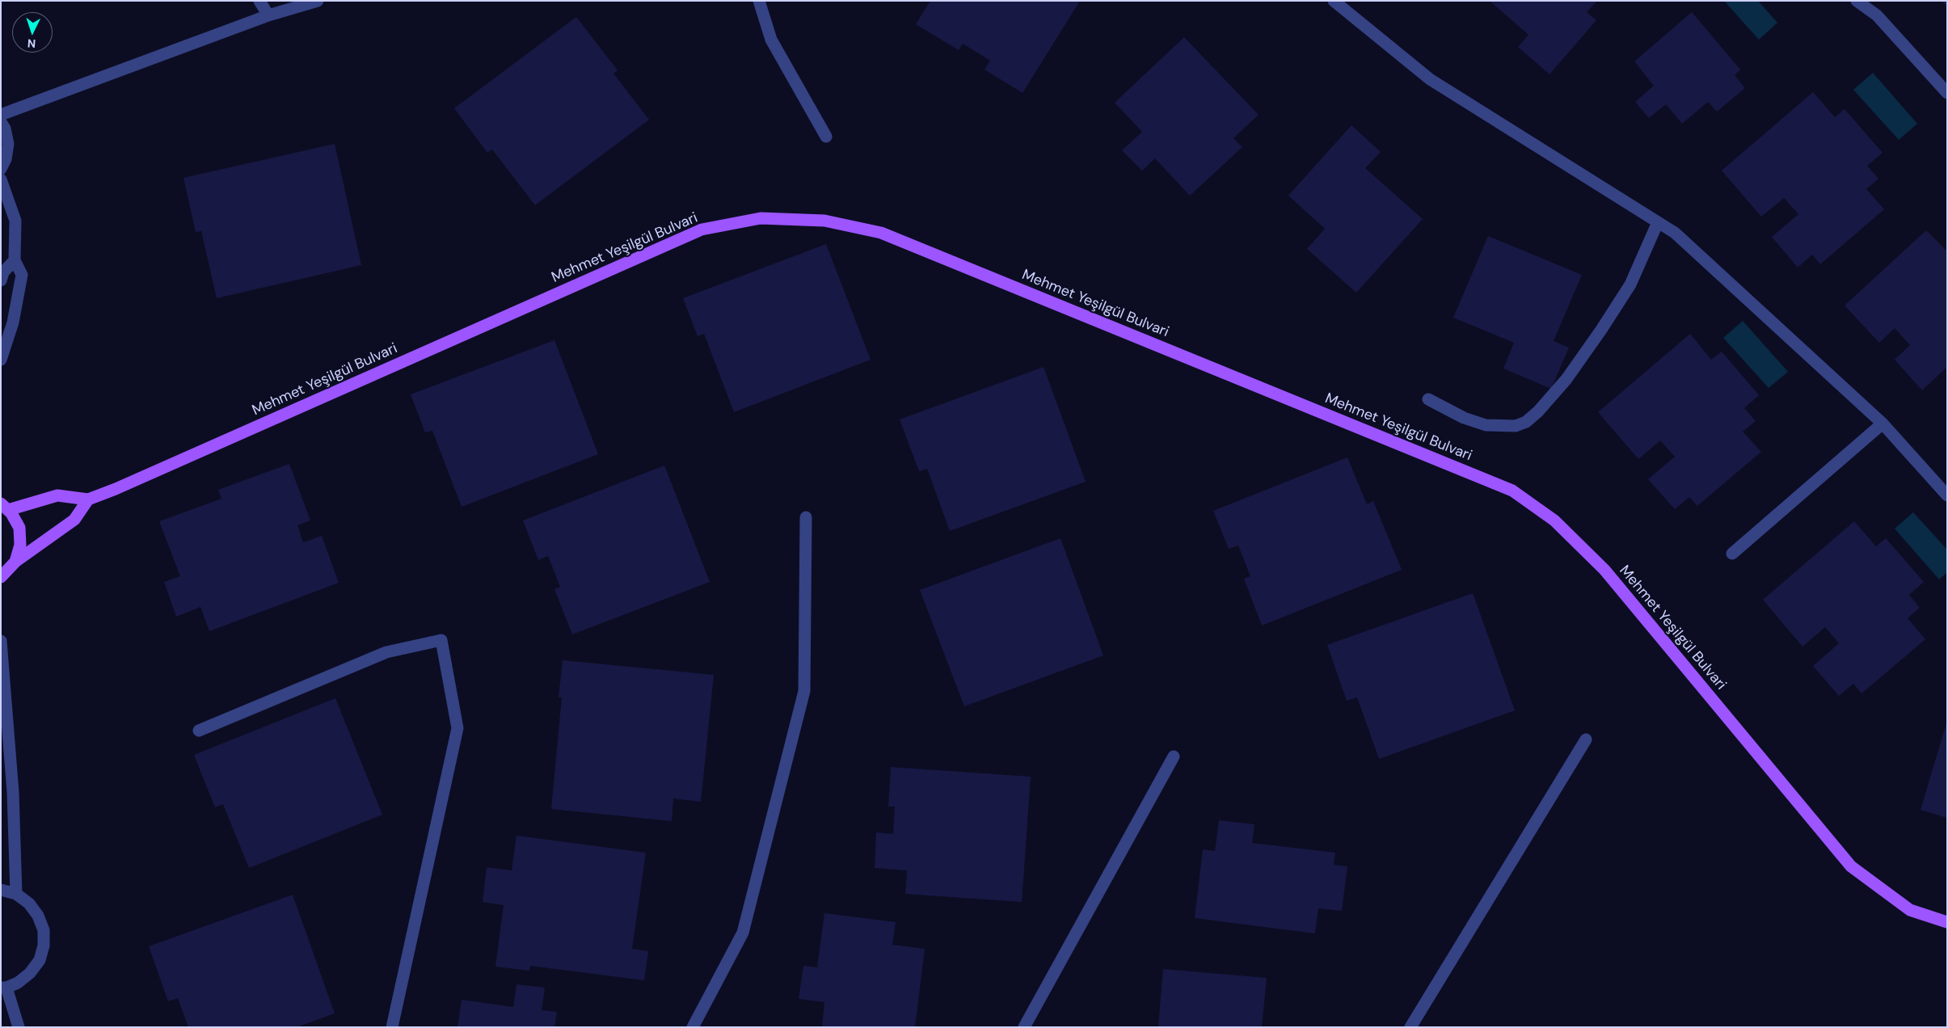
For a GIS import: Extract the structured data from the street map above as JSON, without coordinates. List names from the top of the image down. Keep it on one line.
{"streets":{"main road":["Mehmet Yeşilgül Bulvari"]},"north":"bottom"}
